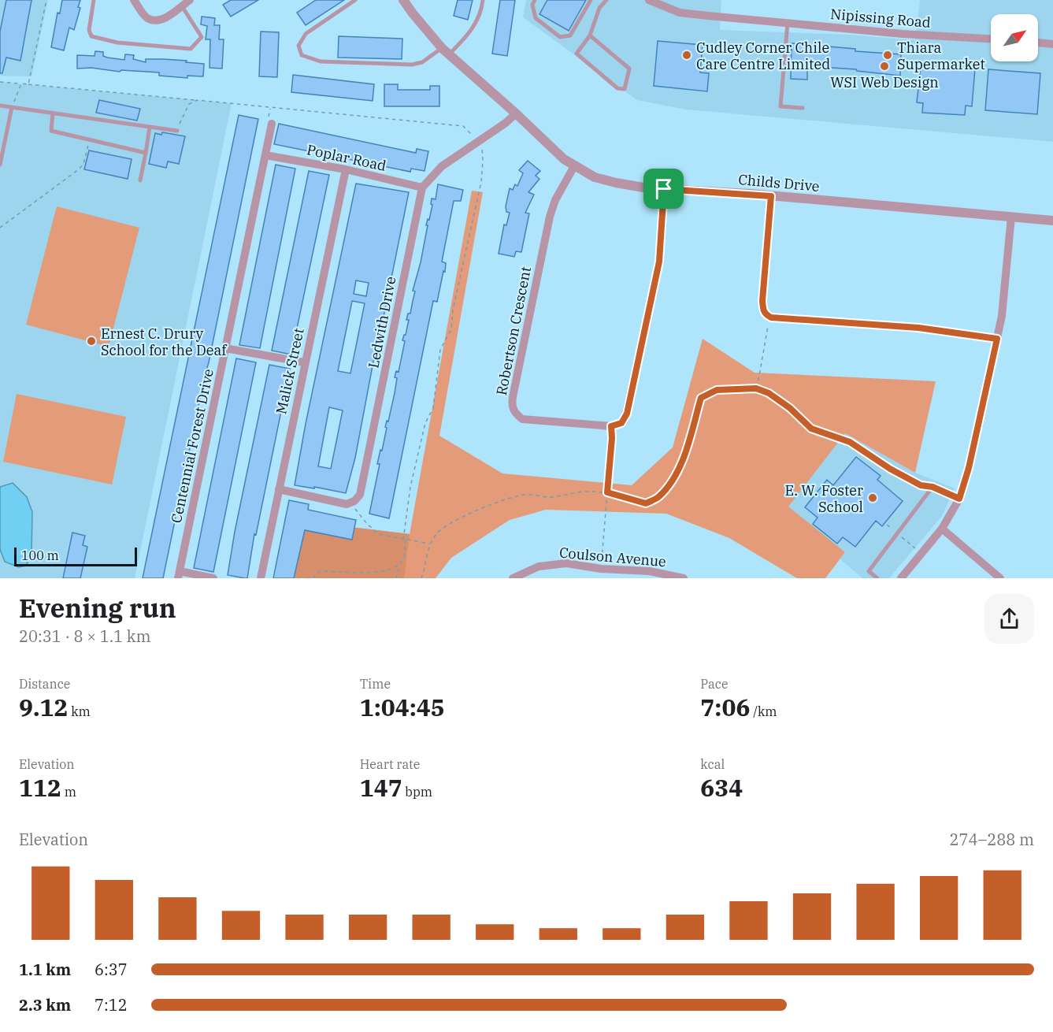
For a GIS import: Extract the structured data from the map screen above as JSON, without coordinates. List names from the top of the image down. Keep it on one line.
{"streets":{"street":["Nipissing Road","Poplar Road","Childs Drive","Ledwith Drive","Robertson Crescent","Malick Street","Centennial Forest Drive","Coulson Avenue"]},"crossings":[["Poplar Road","Ledwith Drive"],["Poplar Road","Malick Street"],["Poplar Road","Centennial Forest Drive"],["Childs Drive","Robertson Crescent"]],"places":["Cudley Corner Chile Care Centre Limited","Thiara Supermarket","WSI Web Design","Ernest C. Drury School for the Deaf","E. W. Foster School"],"scale_bar":"100 m","north":"top right","page":{"scale":"100 m","heading":["Evening run","20:31 · 8 × 1.1 km"],"stats":[["Distance","9.12 km"],["Time","1:04:45"],["Pace","7:06 /km"],["Elevation","112 m"],["Heart rate","147 bpm"],["kcal","634"]],"chart":["Elevation","274–288 m"],"list":[{"name":"1.1 km","note":"6:37"},{"name":"2.3 km","note":"7:12"}]}}
